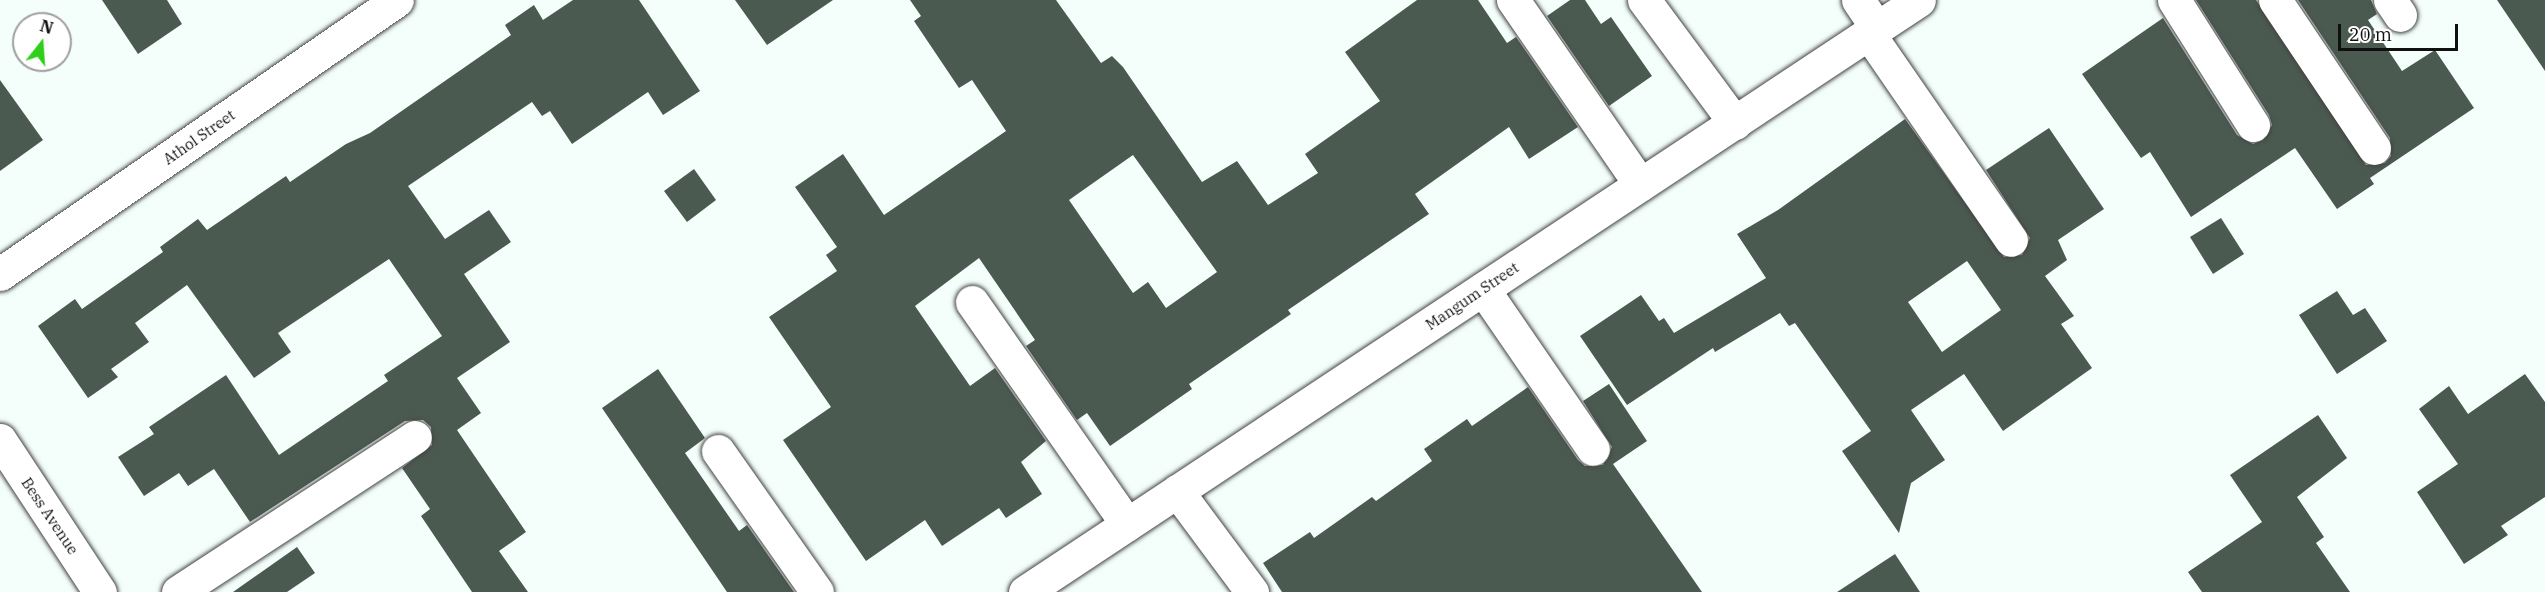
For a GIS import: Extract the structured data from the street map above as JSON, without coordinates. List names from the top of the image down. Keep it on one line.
{"streets":{"street":["Athol Street","Mangum Street","Bess Avenue"]},"scale_bar":"20 m","north":"top"}
